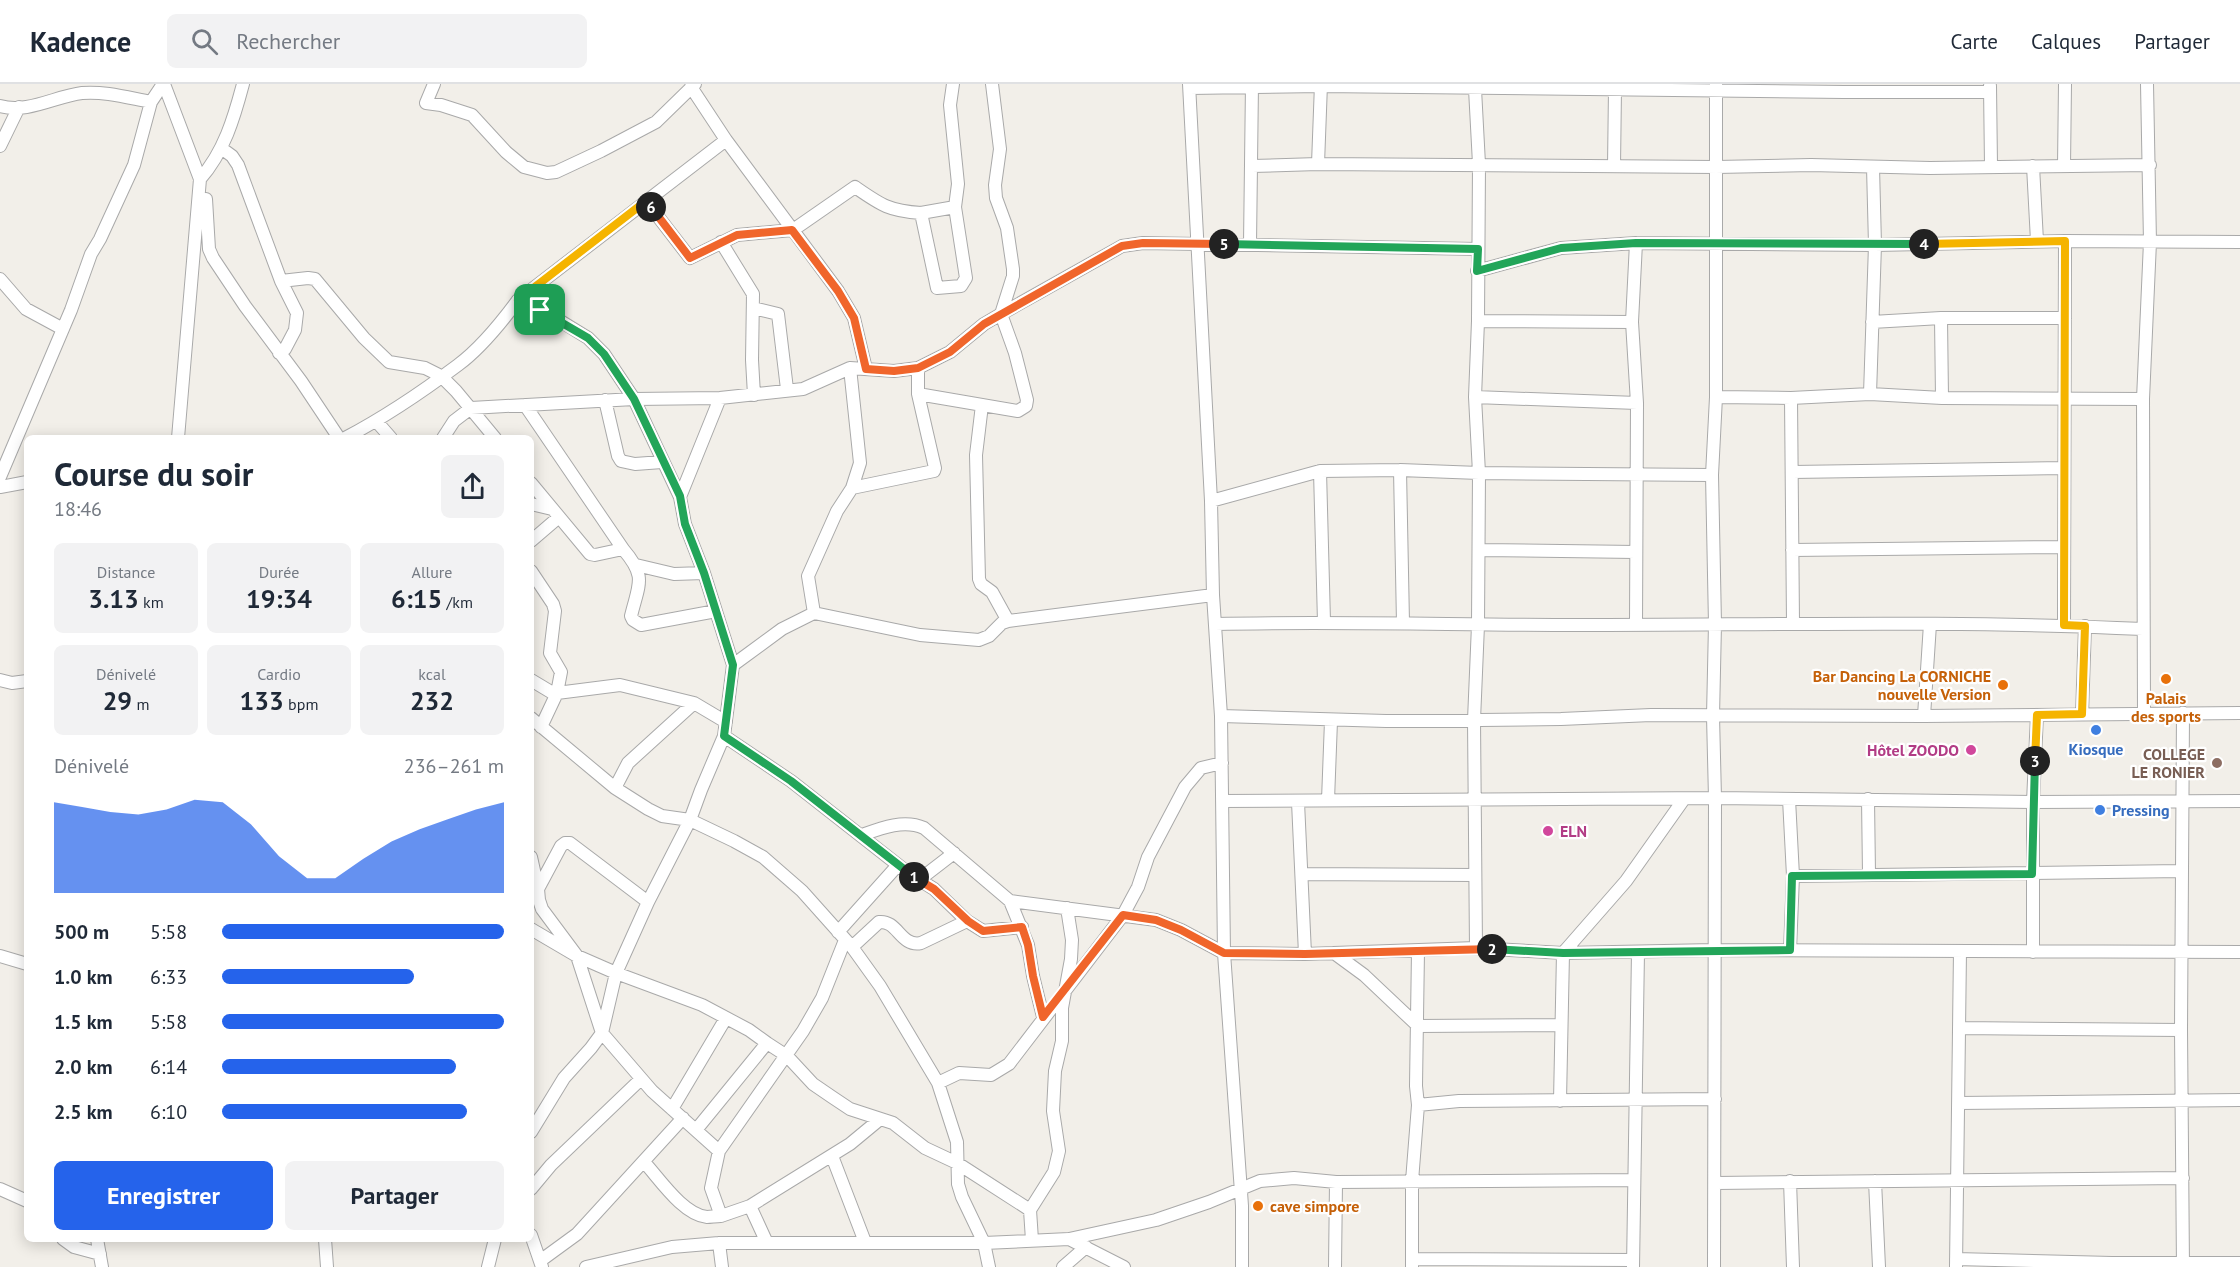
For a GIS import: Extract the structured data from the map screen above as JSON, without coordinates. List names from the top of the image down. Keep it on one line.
{"places":["Palais des sports","Bar Dancing La CORNICHE nouvelle Version","Kiosque","Hôtel ZOODO","COLLEGE LE RONIER","Pressing","ELN","cave simpore"],"page":{"header":"Kadence","search":"Rechercher","nav":["Carte","Calques","Partager"],"pins":["6","4","5","3","1","2"],"heading":["Course du soir","18:46"],"stats":[["Distance","3.13 km"],["Durée","19:34"],["Allure","6:15 /km"],["Dénivelé","29 m"],["Cardio","133 bpm"],["kcal","232"]],"chart":["Dénivelé","236–261 m"],"list":[{"name":"500 m","note":"5:58"},{"name":"1.0 km","note":"6:33"},{"name":"1.5 km","note":"5:58"},{"name":"2.0 km","note":"6:14"},{"name":"2.5 km","note":"6:10"}],"buttons":["Enregistrer","Partager"]}}
